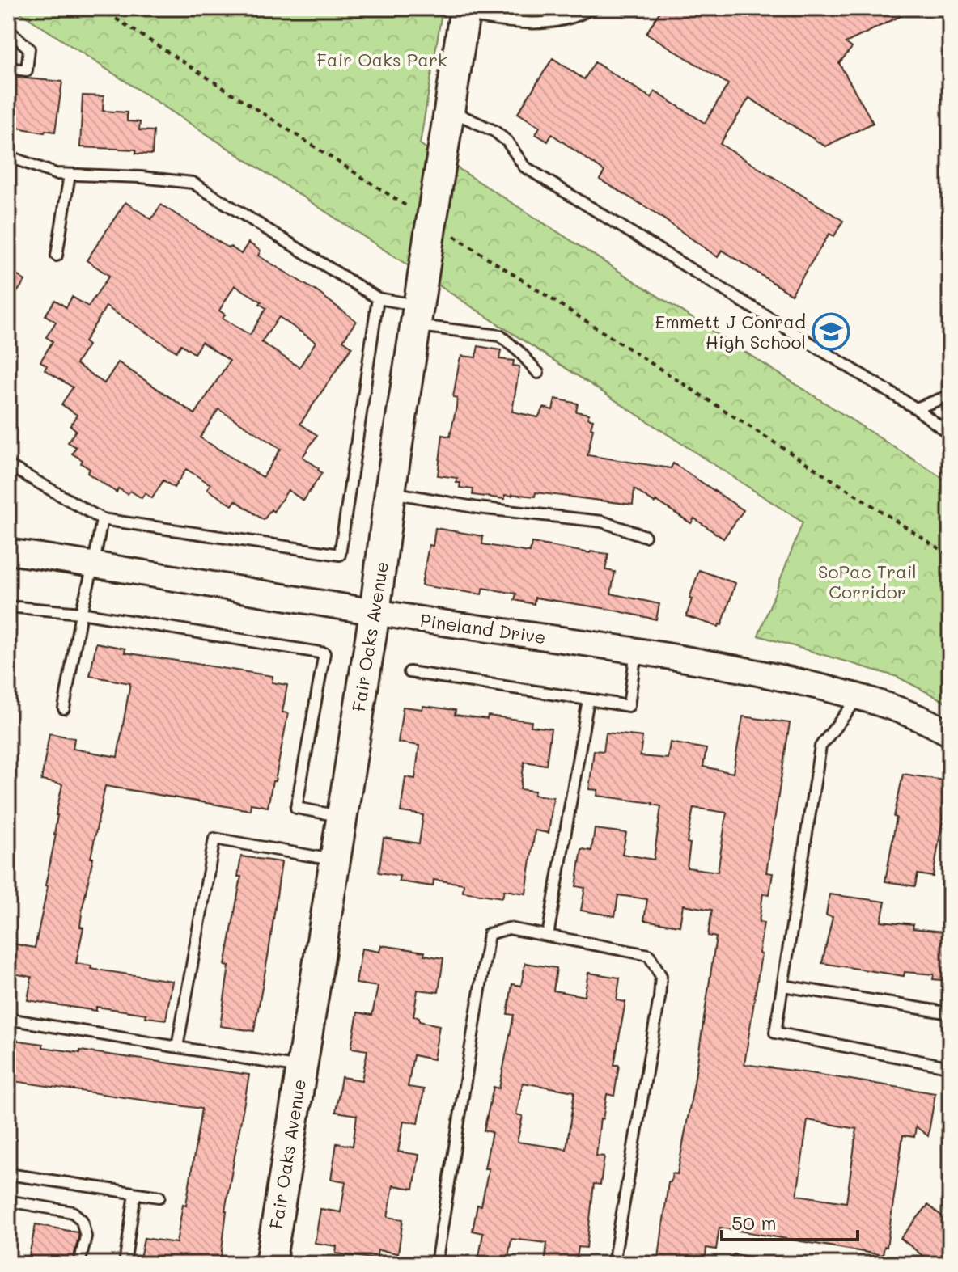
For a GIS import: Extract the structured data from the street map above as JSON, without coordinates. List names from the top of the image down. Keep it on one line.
{"streets":{"main road":["Fair Oaks Avenue"],"street":["Pineland Drive"]},"crossings":[["Pineland Drive","Fair Oaks Avenue"]],"parks":["Fair Oaks Park","SoPac Trail Corridor"],"places":{"school or university":["Emmett J Conrad High School"]},"scale_bar":"50 m"}
